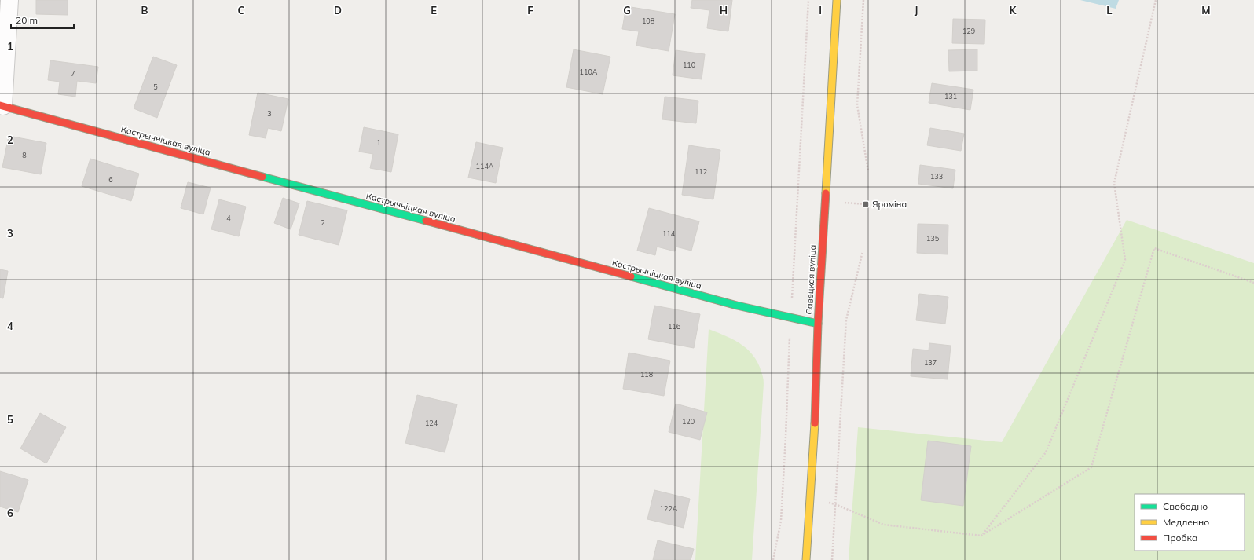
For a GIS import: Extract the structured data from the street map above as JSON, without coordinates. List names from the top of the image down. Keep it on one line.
{"streets":{"street":["Кастрычніцкая вуліца","Савецкая вуліца"]},"crossings":[["Кастрычніцкая вуліца","Савецкая вуліца"]],"places":{"transit":["Яроміна"]},"house_numbers":["108","129","110","110А","7","5","131","3","1","8","114А","112","133","6","4","2","114","135","116","137","118","120","124","122А"],"legend":["Свободно","Медленно","Пробка"],"scale_bar":"20 m","grid":{"columns":["B","C","D","E","F","G","H","I","J","K","L","M"],"rows":["1","2","3","4","5","6"]}}
